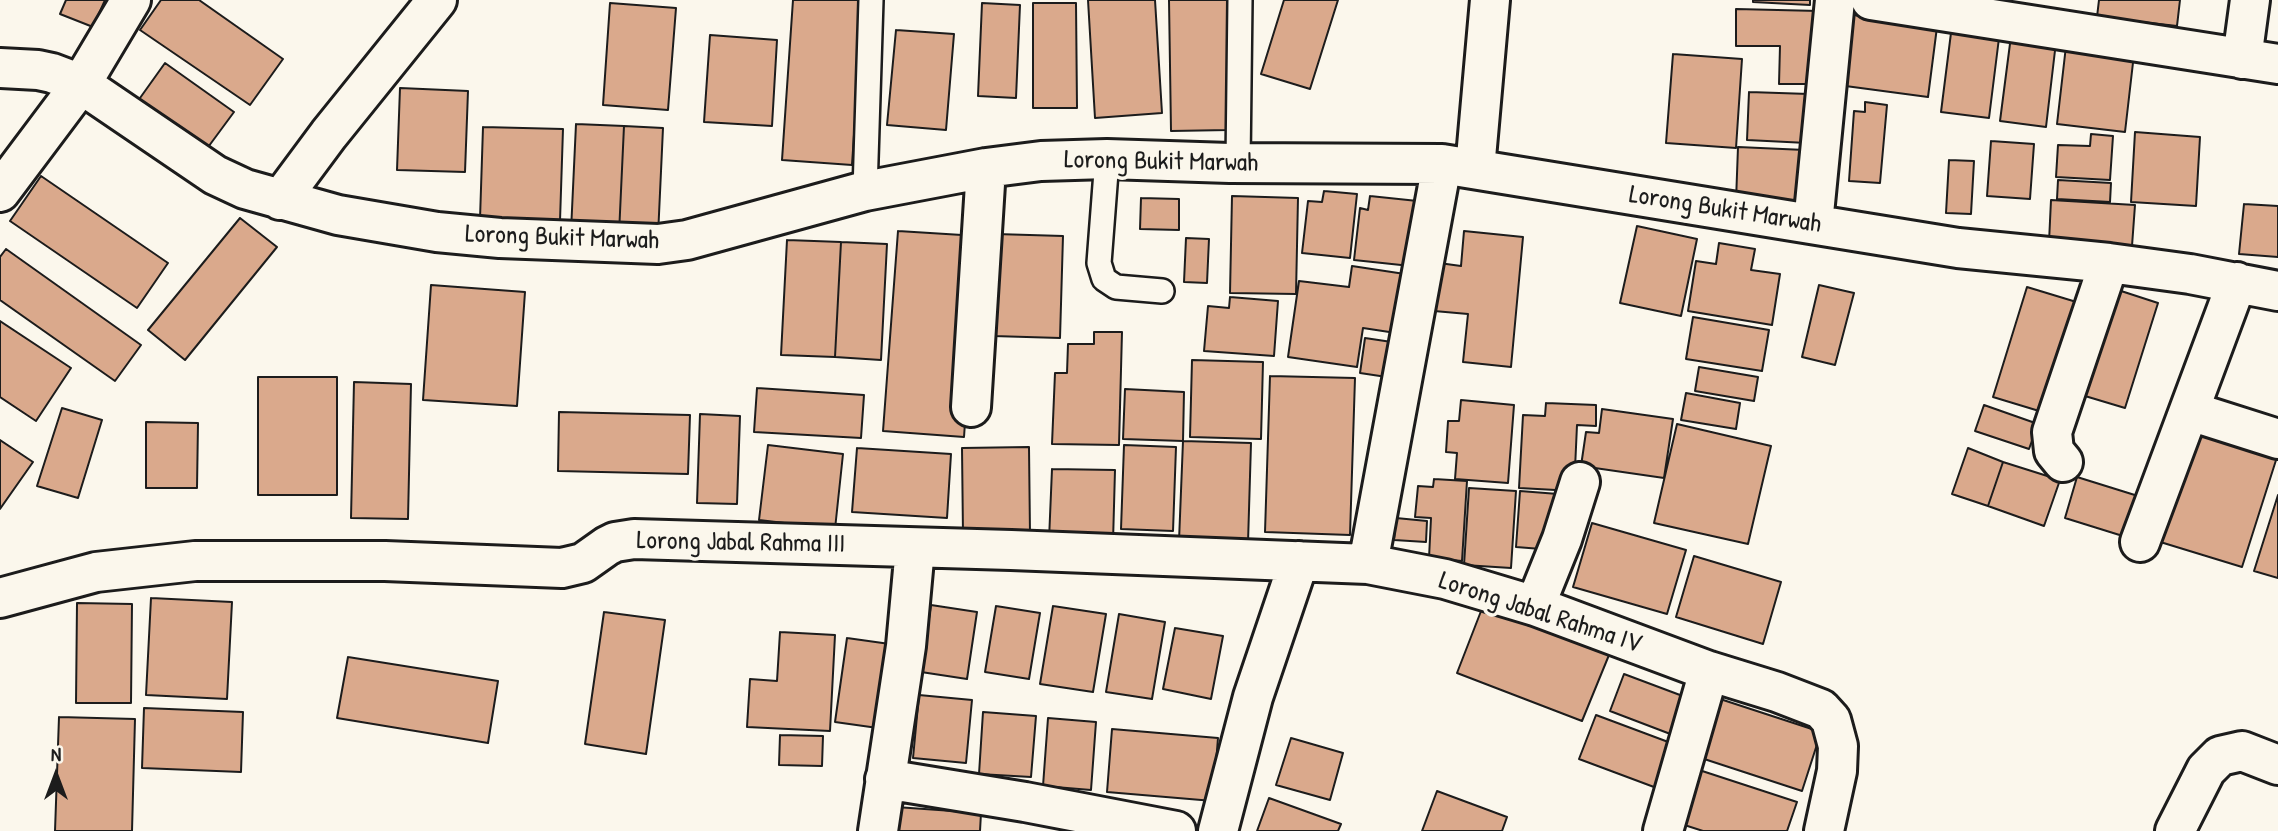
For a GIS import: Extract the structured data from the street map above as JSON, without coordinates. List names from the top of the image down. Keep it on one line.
{"streets":{"street":["Lorong Bukit Marwah","Lorong Jabal Rahma III","Lorong Jabal Rahma IV"]},"crossings":[["Lorong Jabal Rahma III","Lorong Jabal Rahma IV"]],"north":"top"}
